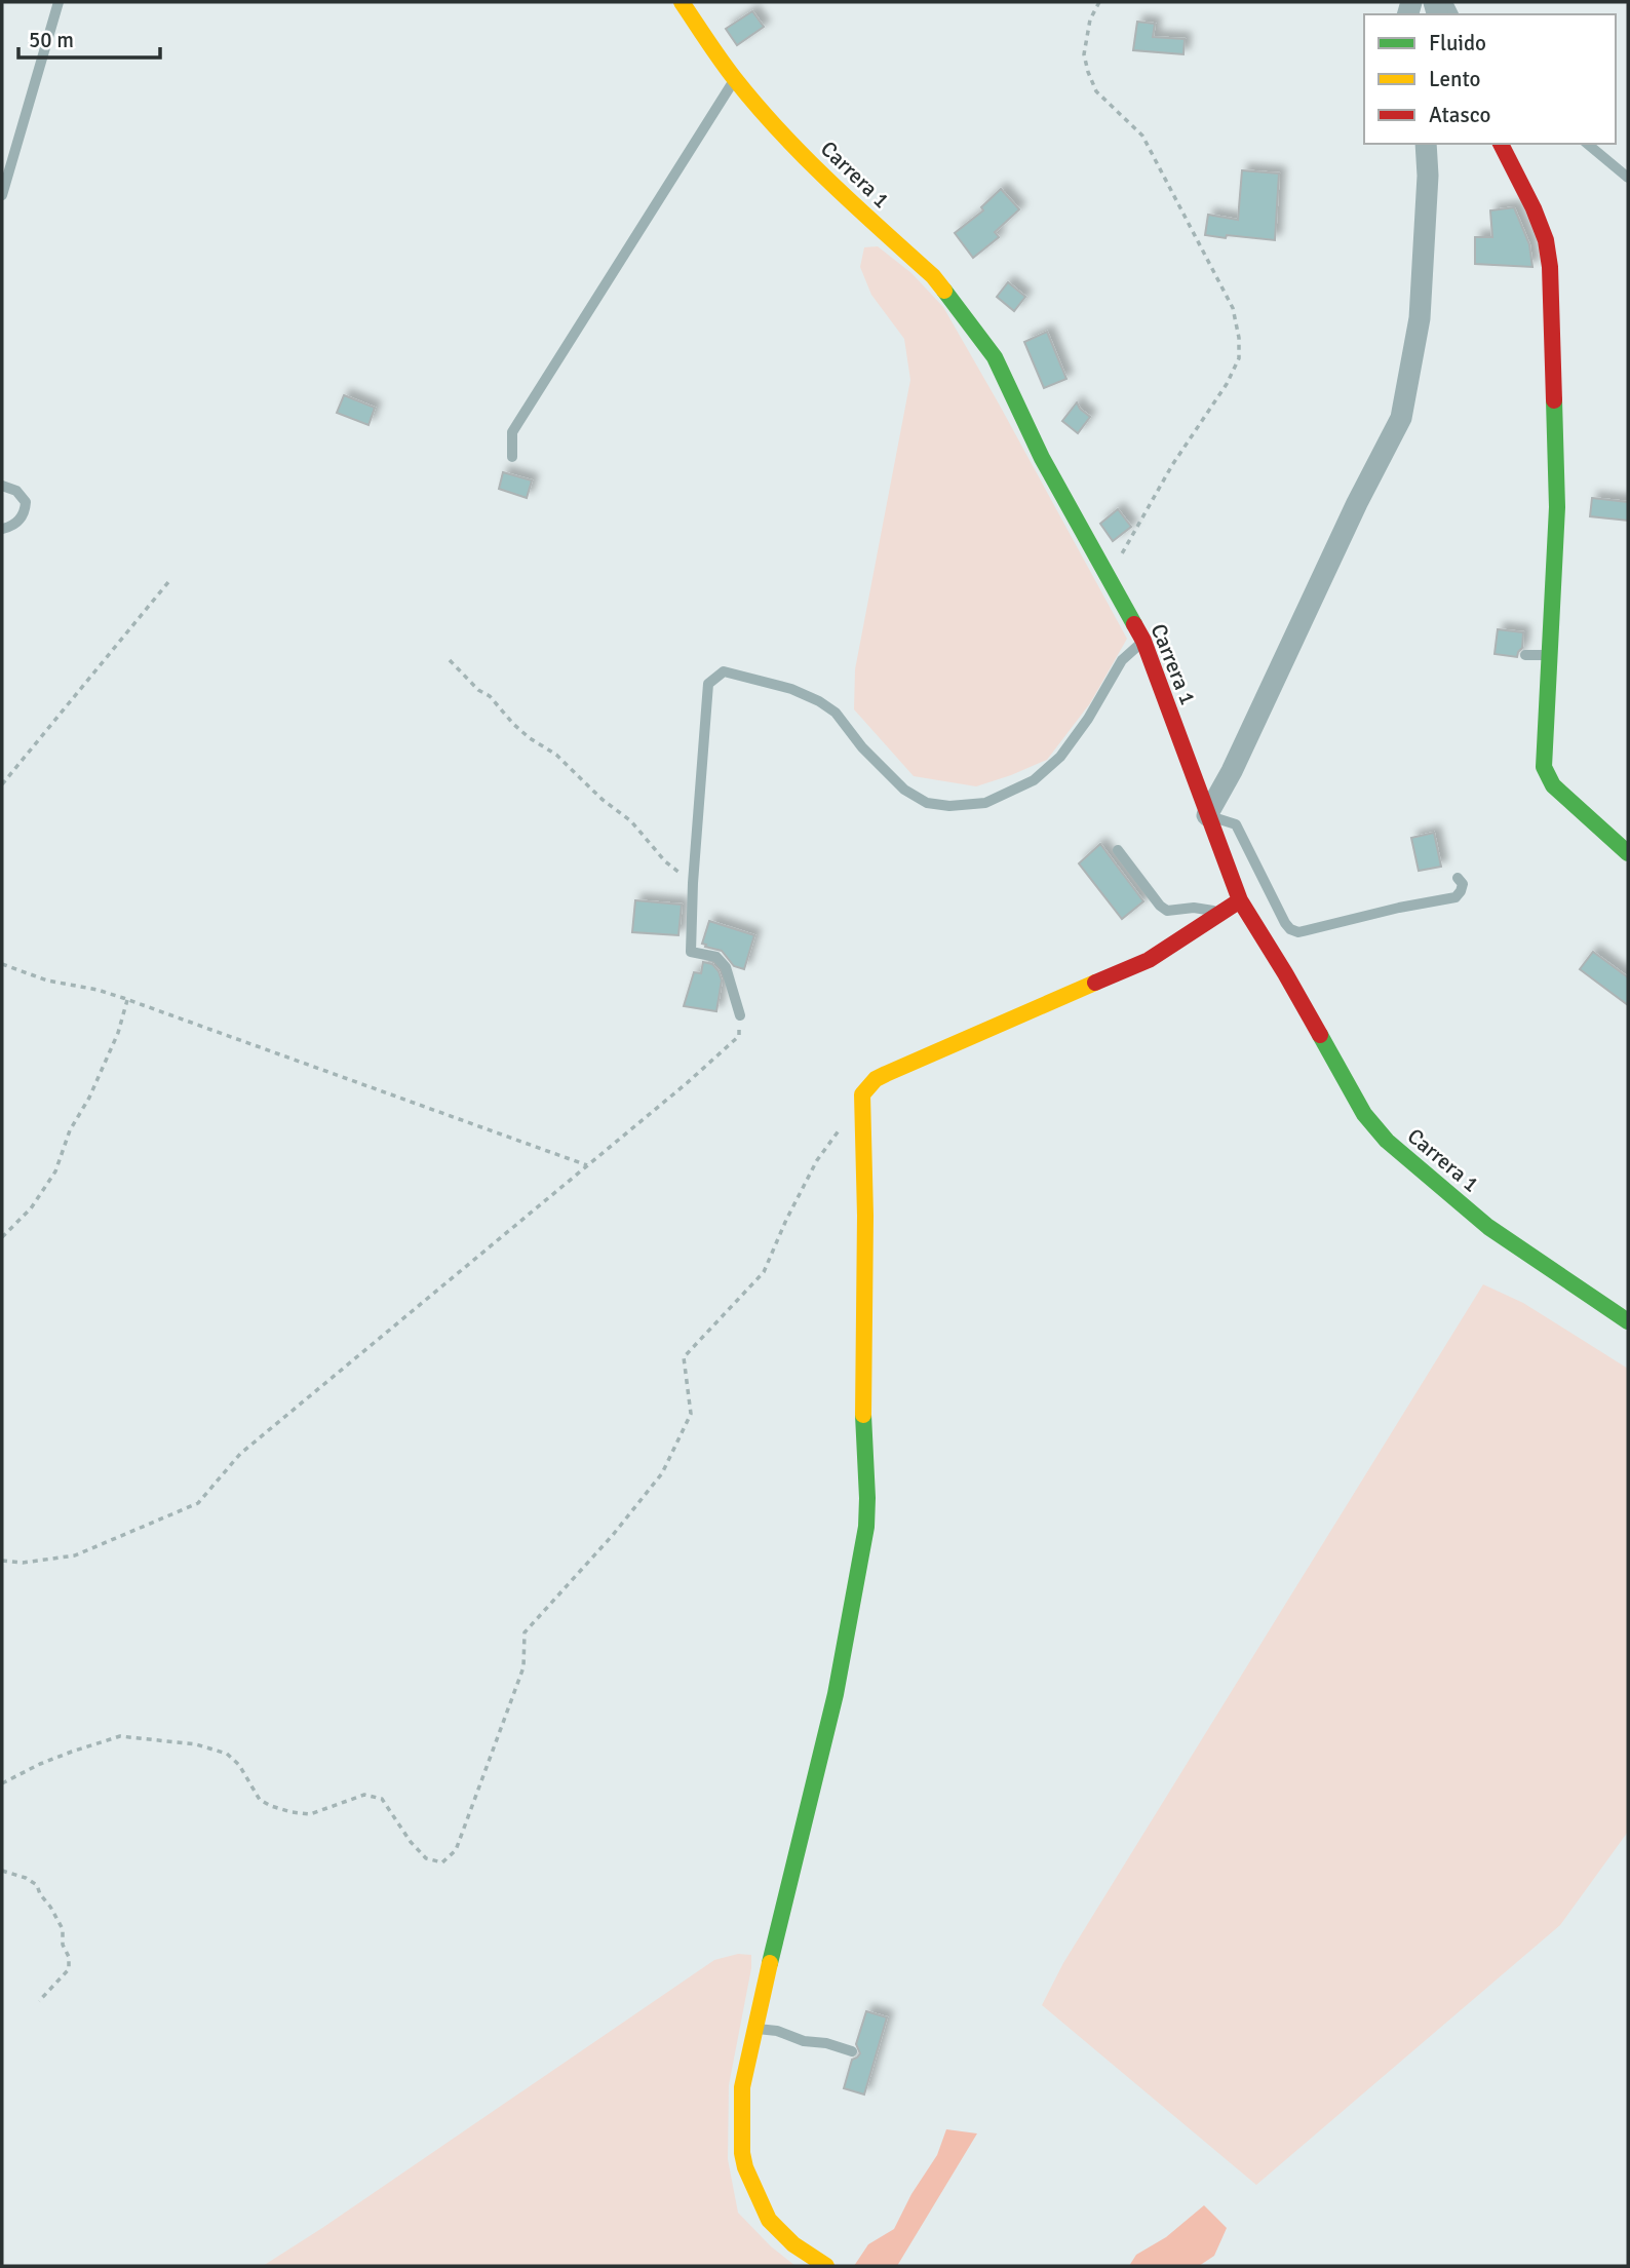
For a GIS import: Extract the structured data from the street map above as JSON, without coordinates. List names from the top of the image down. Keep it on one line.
{"streets":{"street":["Carrera 1"]},"legend":["Fluido","Lento","Atasco"],"scale_bar":"50 m"}
